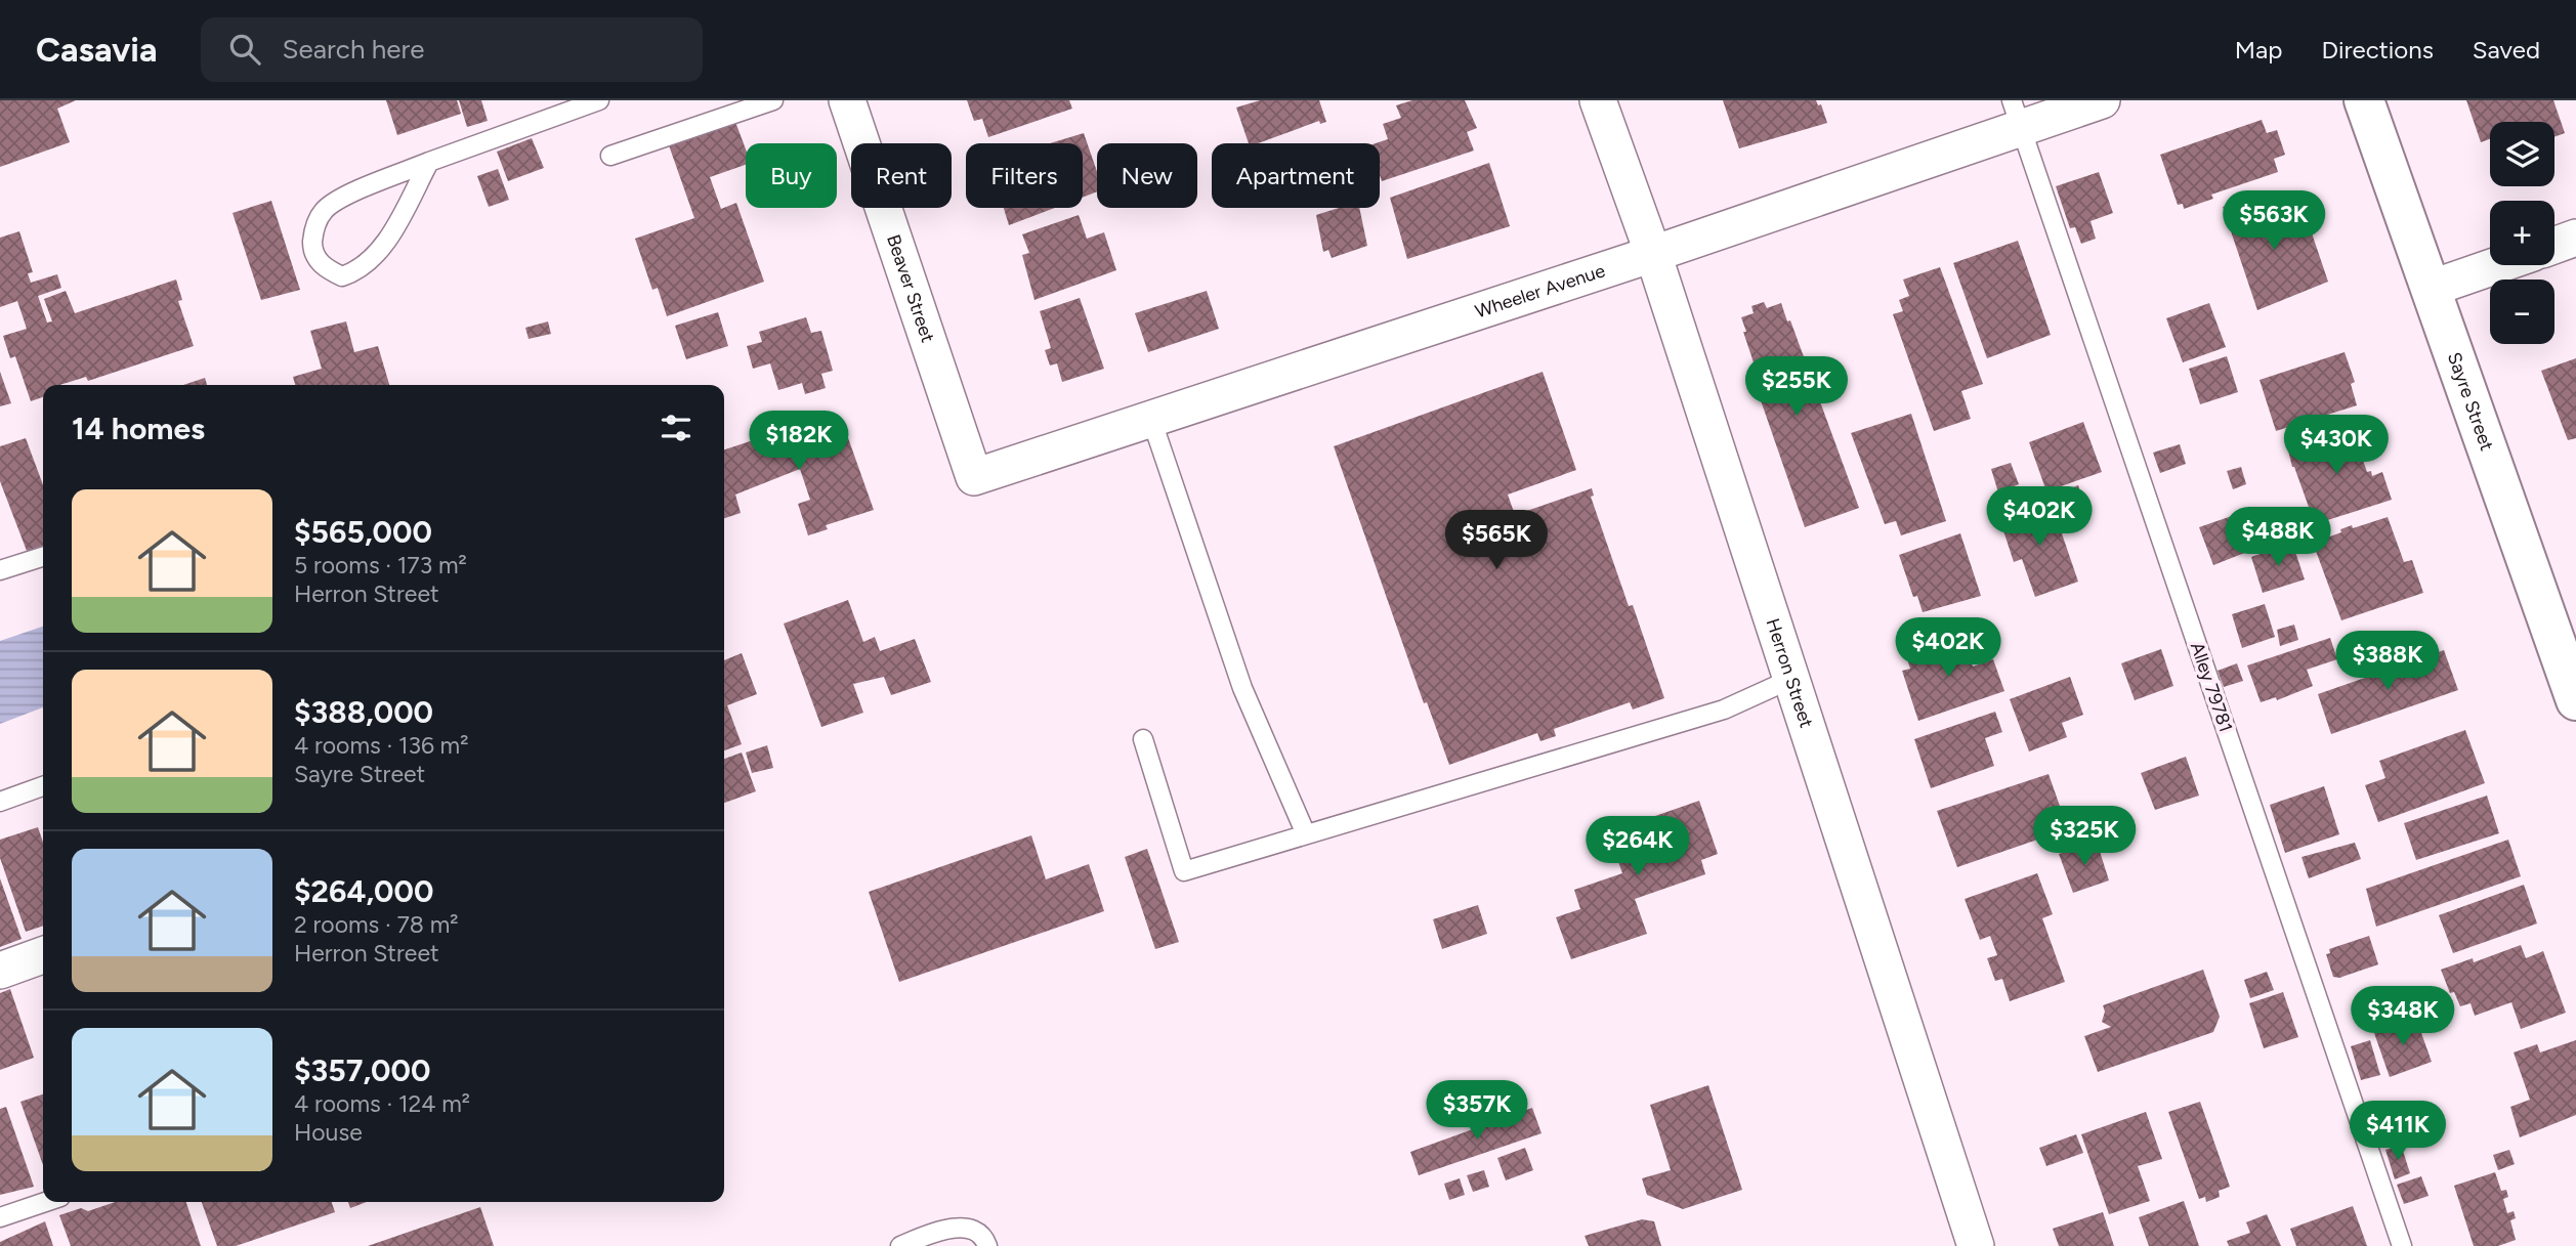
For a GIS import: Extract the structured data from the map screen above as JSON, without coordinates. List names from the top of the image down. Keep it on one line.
{"streets":{"street":["Beaver Street","Wheeler Avenue","Sayre Street","Herron Street"],"lane":["Alley 79781"]},"crossings":[["Beaver Street","Wheeler Avenue"],["Wheeler Avenue","Herron Street"],["Wheeler Avenue","Alley 79781"]],"page":{"header":"Casavia","search":"Search here","nav":["Map","Directions","Saved"],"map_buttons":["+","−"],"chip":["Buy","Rent","Filters","New","Apartment"],"price":["$563K","$255K","$182K","$430K","$402K","$488K","$565K","$402K","$388K","$325K","$264K","$348K","$357K","$411K"],"heading":"14 homes","list":[{"name":"$565,000","note":"5 rooms · 173 m² · Herron Street"},{"name":"$388,000","note":"4 rooms · 136 m² · Sayre Street"},{"name":"$264,000","note":"2 rooms · 78 m² · Herron Street"},{"name":"$357,000","note":"4 rooms · 124 m² · House"}]}}
